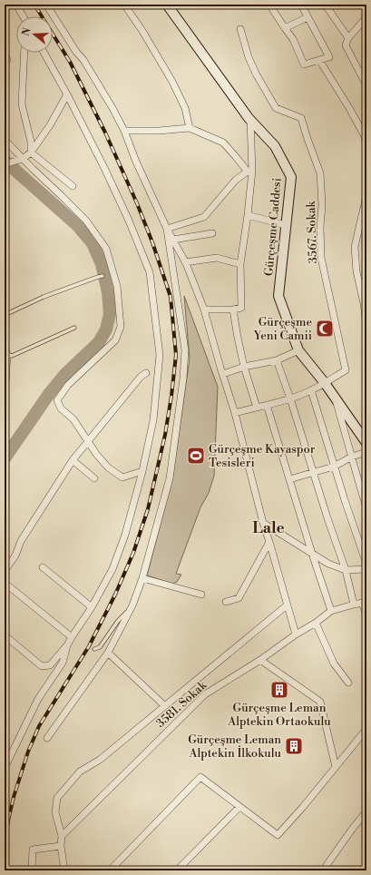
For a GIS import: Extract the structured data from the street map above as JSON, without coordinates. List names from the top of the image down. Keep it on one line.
{"streets":{"main road":["Gürçeşme Caddesi"],"street":["3567. Sokak","3581. Sokak"]},"crossings":[["Gürçeşme Caddesi","3567. Sokak"]],"districts":["Lale"],"places":{"mosque":["Gürçeşme Yeni Camii"],"sports":["Gürçeşme Kayaspor Tesisleri"],"building":["Gürçeşme Leman Alptekin Ortaokulu","Gürçeşme Leman Alptekin İlkokulu"]},"north":"left"}
